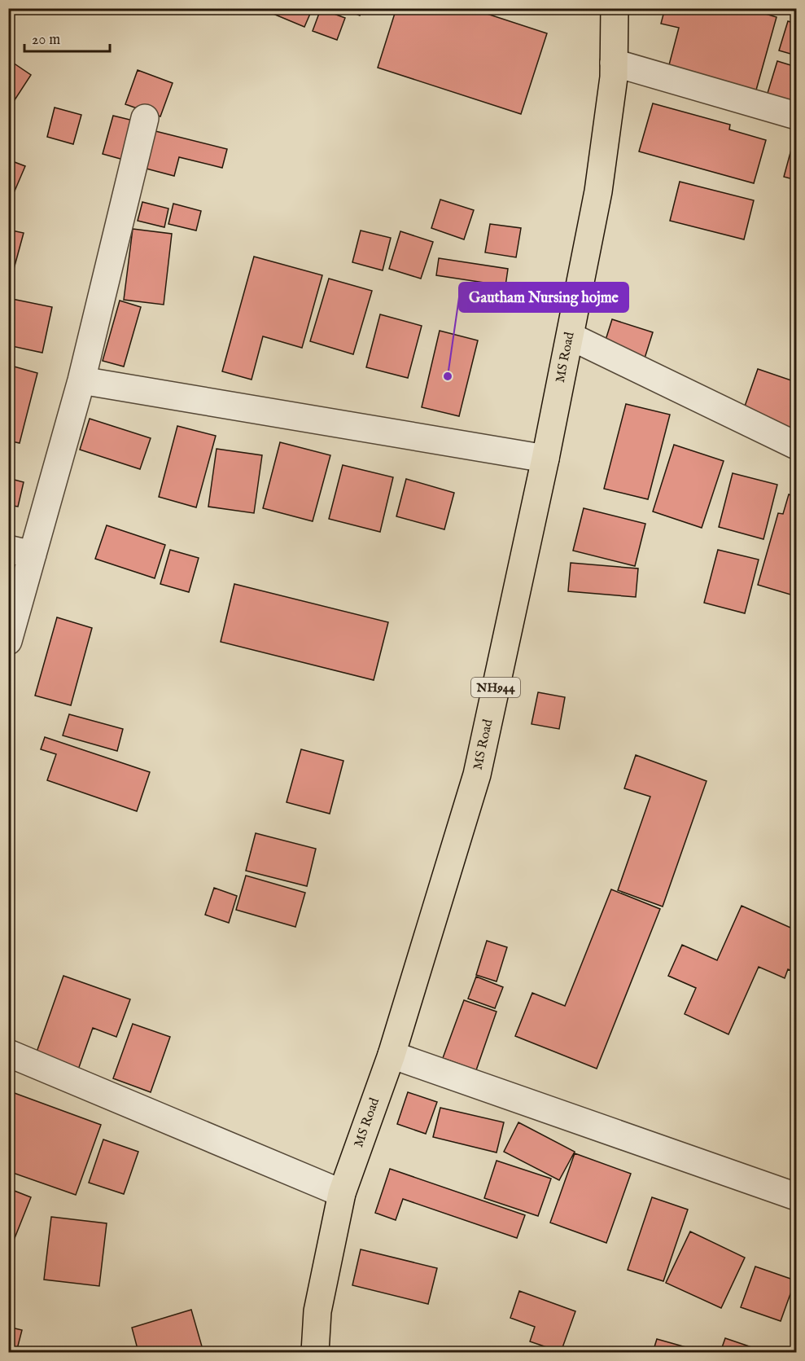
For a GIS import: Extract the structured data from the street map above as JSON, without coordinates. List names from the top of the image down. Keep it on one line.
{"streets":{"highway":["MS Road","NH944"]},"places":["Gautham Nursing hojme"],"scale_bar":"20 m"}
